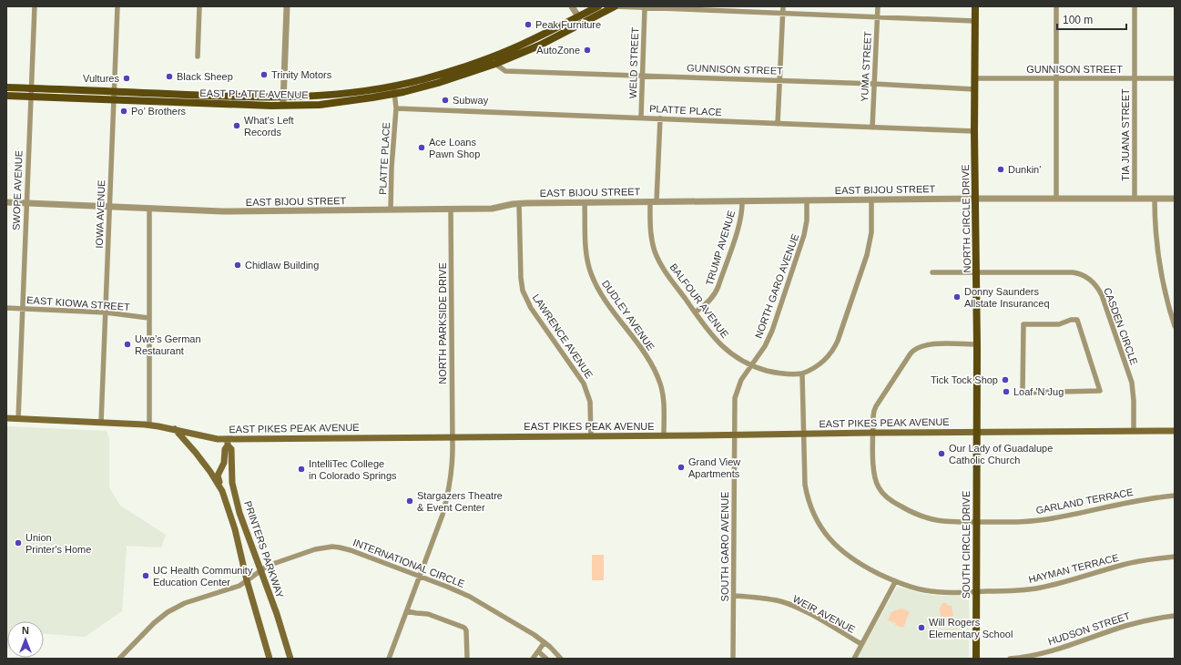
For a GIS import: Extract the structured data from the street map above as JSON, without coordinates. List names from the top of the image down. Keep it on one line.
{"streets":{"main road":["EAST PLATTE AVENUE","NORTH CIRCLE DRIVE","EAST PIKES PEAK AVENUE","SOUTH CIRCLE DRIVE","PRINTERS PARKWAY"],"street":["WELD STREET","YUMA STREET","GUNNISON STREET","PLATTE PLACE","TIA JUANA STREET","EAST BIJOU STREET","SWOPE AVENUE","IOWA AVENUE","TRUMP AVENUE","NORTH GARO AVENUE","BALFOUR AVENUE","EAST KIOWA STREET","DUDLEY AVENUE","NORTH PARKSIDE DRIVE","CASDEN CIRCLE","LAWRENCE AVENUE","GARLAND TERRACE","SOUTH GARO AVENUE","INTERNATIONAL CIRCLE","HAYMAN TERRACE","WEIR AVENUE","HUDSON STREET"]},"crossings":[["WELD STREET","GUNNISON STREET"],["WELD STREET","PLATTE PLACE"],["YUMA STREET","GUNNISON STREET"],["YUMA STREET","PLATTE PLACE"],["GUNNISON STREET","EAST PLATTE AVENUE"],["GUNNISON STREET","TIA JUANA STREET"],["GUNNISON STREET","NORTH CIRCLE DRIVE"],["EAST PLATTE AVENUE","PLATTE PLACE"],["EAST PLATTE AVENUE","SWOPE AVENUE"],["EAST PLATTE AVENUE","IOWA AVENUE"],["PLATTE PLACE","EAST BIJOU STREET"],["PLATTE PLACE","NORTH CIRCLE DRIVE"],["PLATTE PLACE","BALFOUR AVENUE"],["TIA JUANA STREET","EAST BIJOU STREET"],["EAST BIJOU STREET","SWOPE AVENUE"],["EAST BIJOU STREET","IOWA AVENUE"],["EAST BIJOU STREET","NORTH CIRCLE DRIVE"],["EAST BIJOU STREET","TRUMP AVENUE"],["EAST BIJOU STREET","NORTH GARO AVENUE"],["EAST BIJOU STREET","BALFOUR AVENUE"],["EAST BIJOU STREET","DUDLEY AVENUE"],["EAST BIJOU STREET","NORTH PARKSIDE DRIVE"],["EAST BIJOU STREET","LAWRENCE AVENUE"],["SWOPE AVENUE","EAST KIOWA STREET"],["SWOPE AVENUE","EAST PIKES PEAK AVENUE"],["IOWA AVENUE","EAST KIOWA STREET"],["IOWA AVENUE","EAST PIKES PEAK AVENUE"],["NORTH CIRCLE DRIVE","CASDEN CIRCLE"],["NORTH CIRCLE DRIVE","EAST PIKES PEAK AVENUE"],["NORTH CIRCLE DRIVE","GARLAND TERRACE"],["NORTH CIRCLE DRIVE","SOUTH CIRCLE DRIVE"],["TRUMP AVENUE","BALFOUR AVENUE"],["NORTH GARO AVENUE","BALFOUR AVENUE"],["NORTH GARO AVENUE","EAST PIKES PEAK AVENUE"],["NORTH GARO AVENUE","SOUTH GARO AVENUE"],["BALFOUR AVENUE","HAYMAN TERRACE"],["DUDLEY AVENUE","EAST PIKES PEAK AVENUE"],["NORTH PARKSIDE DRIVE","EAST PIKES PEAK AVENUE"],["NORTH PARKSIDE DRIVE","INTERNATIONAL CIRCLE"],["CASDEN CIRCLE","EAST PIKES PEAK AVENUE"],["LAWRENCE AVENUE","EAST PIKES PEAK AVENUE"],["EAST PIKES PEAK AVENUE","GARLAND TERRACE"],["EAST PIKES PEAK AVENUE","SOUTH CIRCLE DRIVE"],["EAST PIKES PEAK AVENUE","SOUTH GARO AVENUE"],["EAST PIKES PEAK AVENUE","PRINTERS PARKWAY"],["EAST PIKES PEAK AVENUE","HAYMAN TERRACE"],["GARLAND TERRACE","SOUTH CIRCLE DRIVE"],["SOUTH CIRCLE DRIVE","HAYMAN TERRACE"],["SOUTH GARO AVENUE","WEIR AVENUE"],["PRINTERS PARKWAY","INTERNATIONAL CIRCLE"]],"places":["Peak Furniture","AutoZone","Trinity Motors","Black Sheep","Vultures","Subway","Po’ Brothers","What's Left Records","Ace Loans Pawn Shop","Dunkin'","Chidlaw Building","Donny Saunders Allstate Insuranceq","Uwe’s German Restaurant","Tick Tock Shop","Loaf 'N Jug","Our Lady of Guadalupe Catholic Church","Grand View Apartments","IntelliTec College in Colorado Springs","Stargazers Theatre & Event Center","Union Printer's Home","UC Health Community Education Center","Will Rogers Elementary School"],"scale_bar":"100 m","north":"top"}
